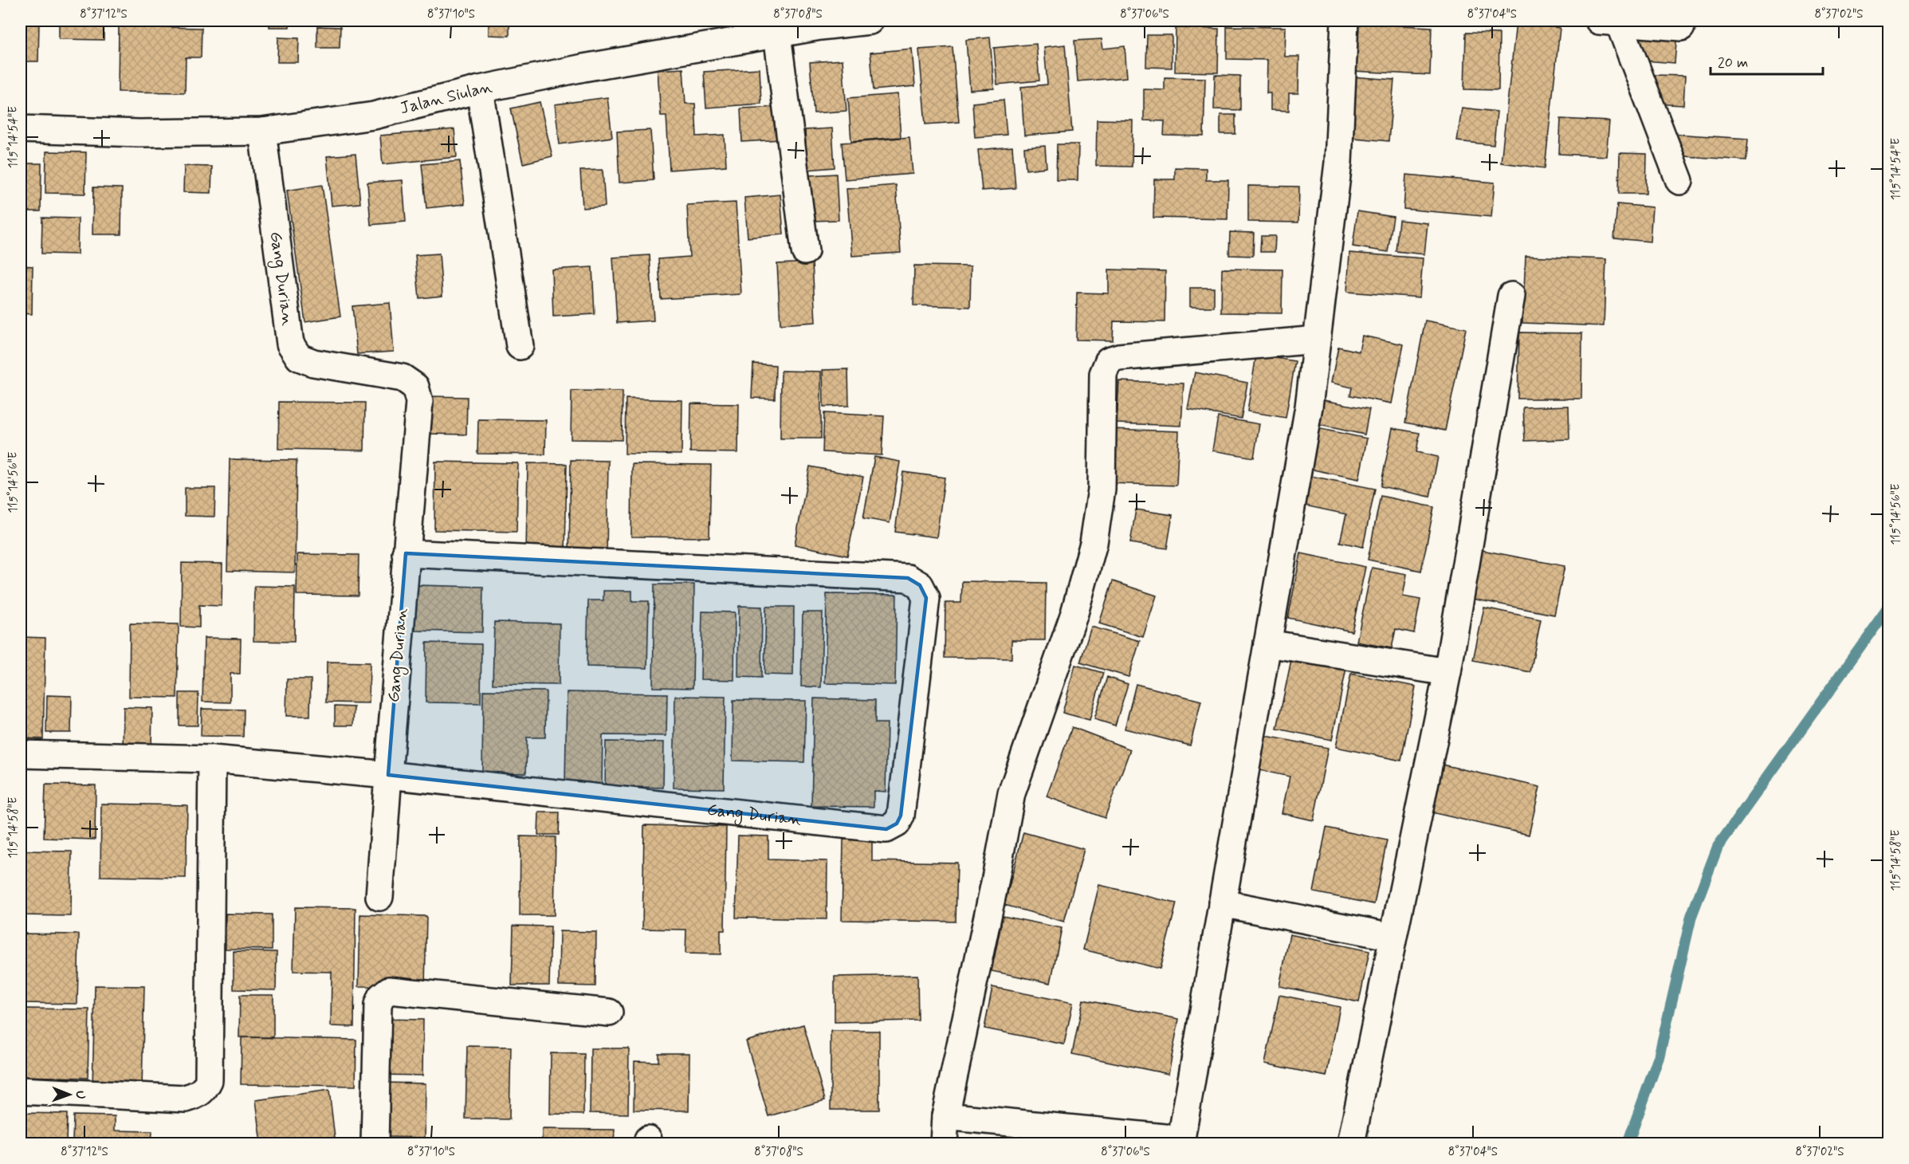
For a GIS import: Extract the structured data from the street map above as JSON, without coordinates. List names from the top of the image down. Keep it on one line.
{"streets":{"street":["Jalan Siulan","Gang Durian"]},"crossings":[["Jalan Siulan","Gang Durian"]],"scale_bar":"20 m","north":"right","coordinates":["8°37'12\"S","8°37'10\"S","8°37'08\"S","8°37'06\"S","8°37'04\"S","8°37'02\"S","115°14'54\"E","115°14'56\"E","115°14'58\"E"]}
